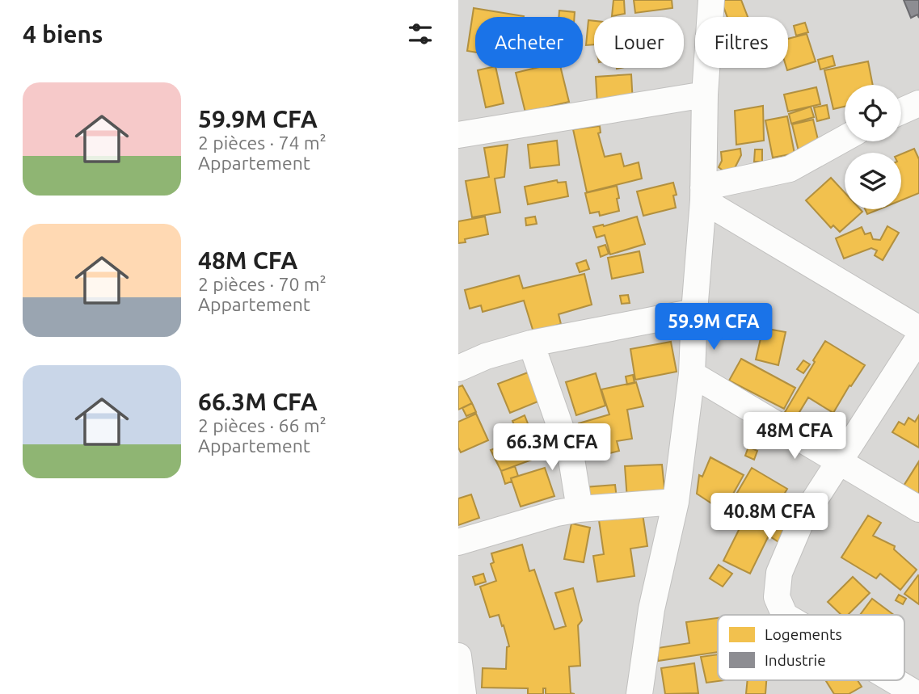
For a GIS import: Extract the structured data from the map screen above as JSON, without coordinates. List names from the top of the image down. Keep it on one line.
{"legend":["Logements","Industrie"],"page":{"heading":"4 biens","chip":["Acheter","Louer","Filtres"],"list":[{"name":"59.9M CFA","note":"2 pièces · 74 m² · Appartement"},{"name":"48M CFA","note":"2 pièces · 70 m² · Appartement"},{"name":"66.3M CFA","note":"2 pièces · 66 m² · Appartement"}],"price":["59.9M CFA","48M CFA","66.3M CFA","40.8M CFA"]}}
